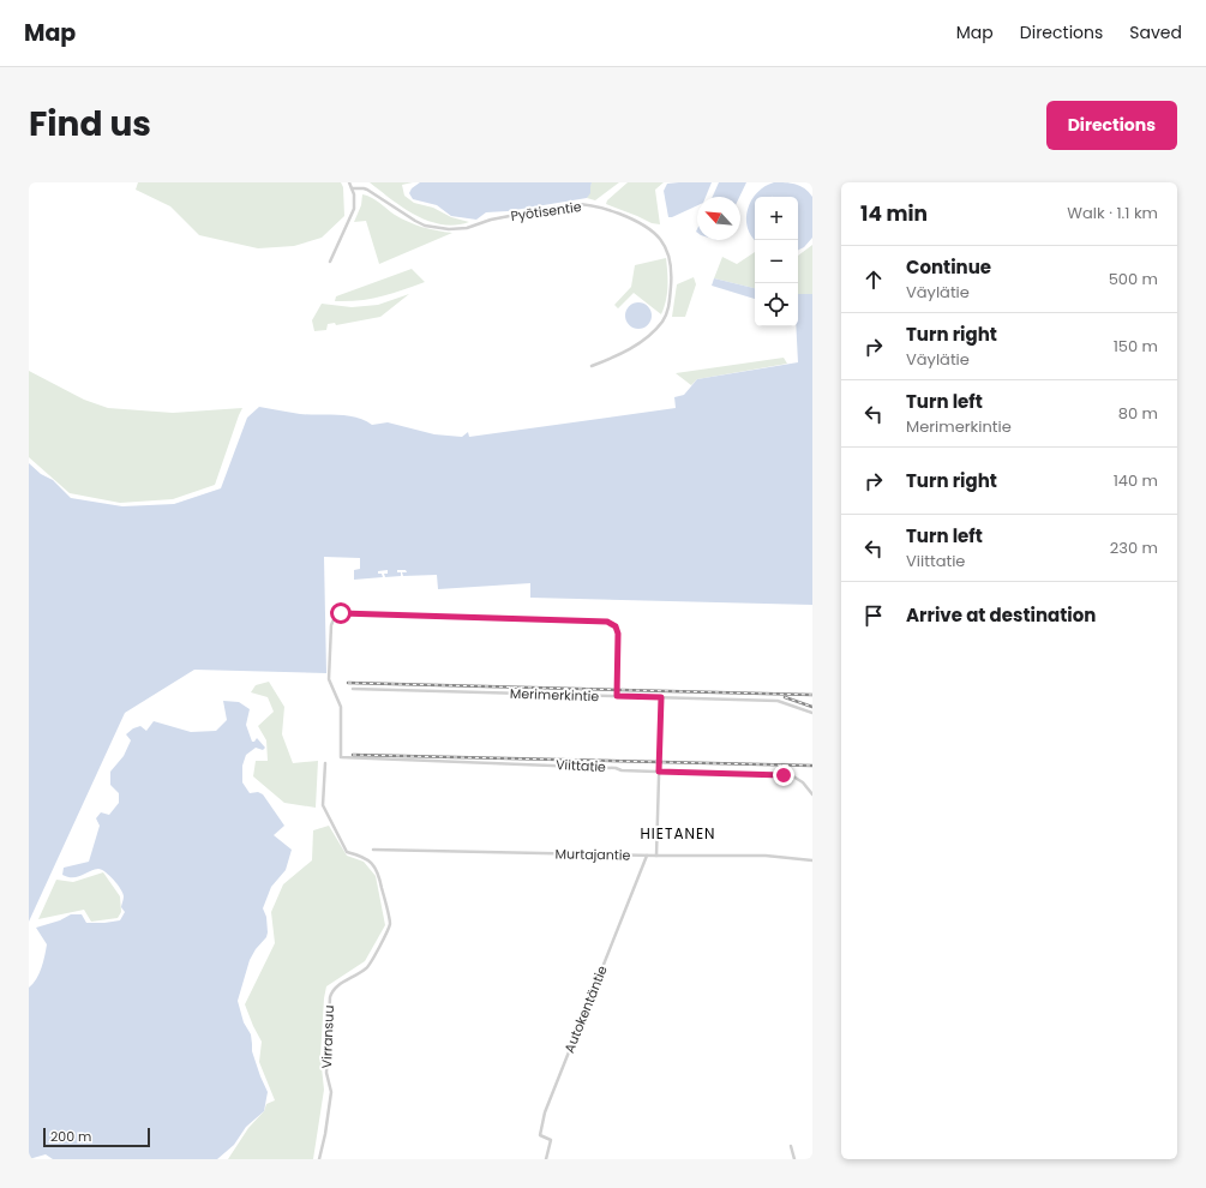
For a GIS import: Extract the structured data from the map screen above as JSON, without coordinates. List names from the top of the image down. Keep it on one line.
{"streets":{"street":["Pyötisentie","Merimerkintie","Viittatie","Murtajantie","Autokentäntie","Virransuu"]},"crossings":[["Merimerkintie","Viittatie"],["Murtajantie","Autokentäntie"]],"districts":["HIETANEN"],"scale_bar":"200 m","north":"top left","page":{"header":"Map","nav":["Map","Directions","Saved"],"title":"Find us","buttons":"Directions","heading":["14 min","Walk · 1.1 km"],"map_buttons":["+","−"],"list":[["Continue","Väylätie","500 m"],["Turn right","Väylätie","150 m"],["Turn left","Merimerkintie","80 m"],["Turn right","140 m"],["Turn left","Viittatie","230 m"],"Arrive at destination"],"scale":"200 m"}}
